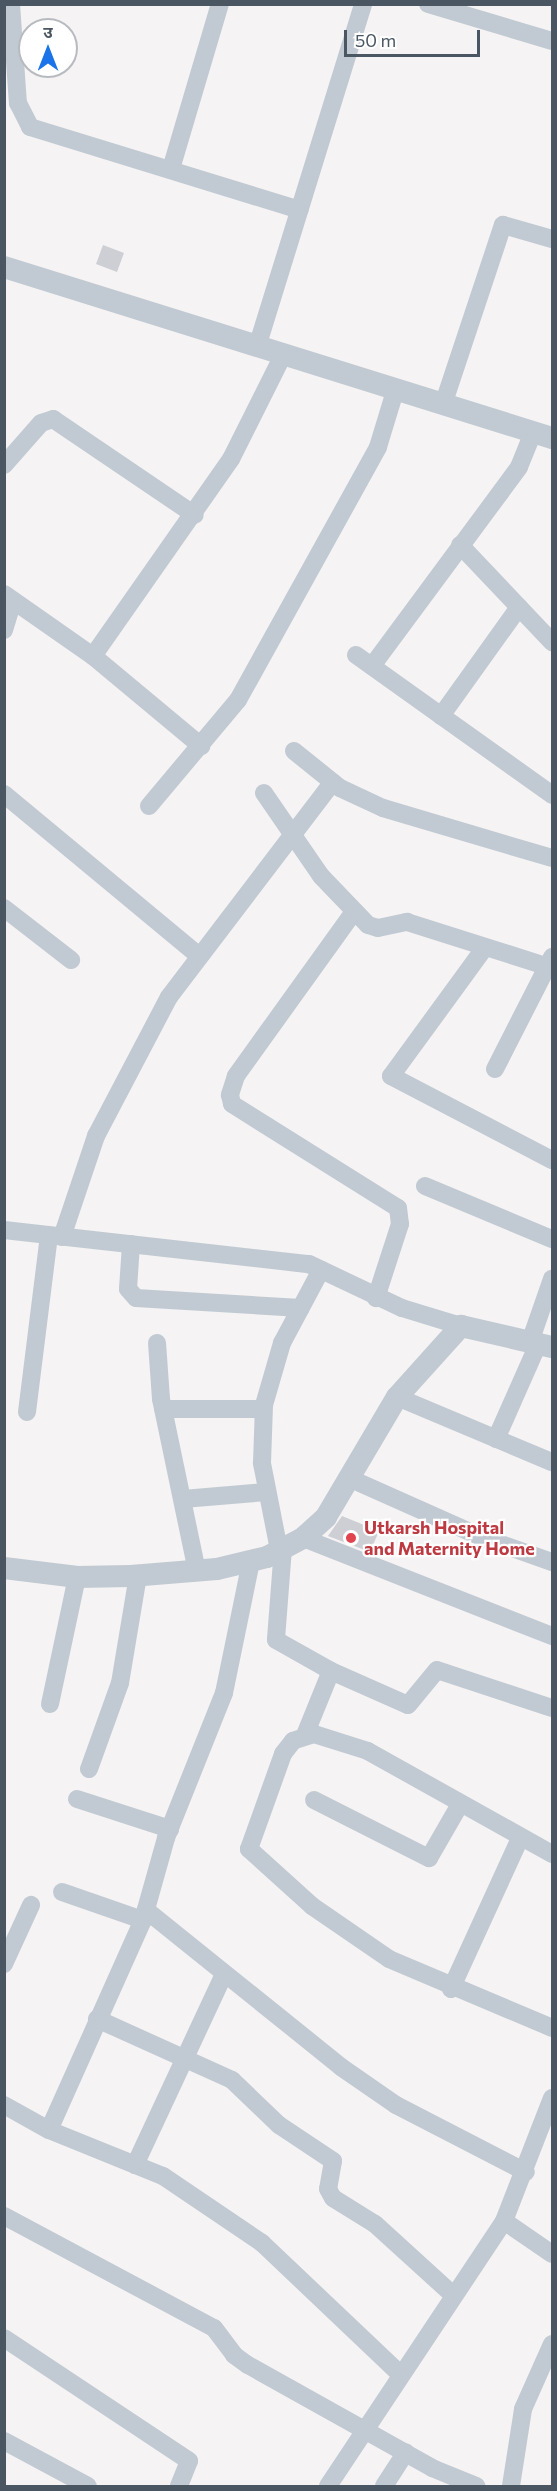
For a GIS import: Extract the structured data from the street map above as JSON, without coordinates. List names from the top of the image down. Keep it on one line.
{"places":["Utkarsh Hospital and Maternity Home"],"scale_bar":"50 m","north":"top"}
